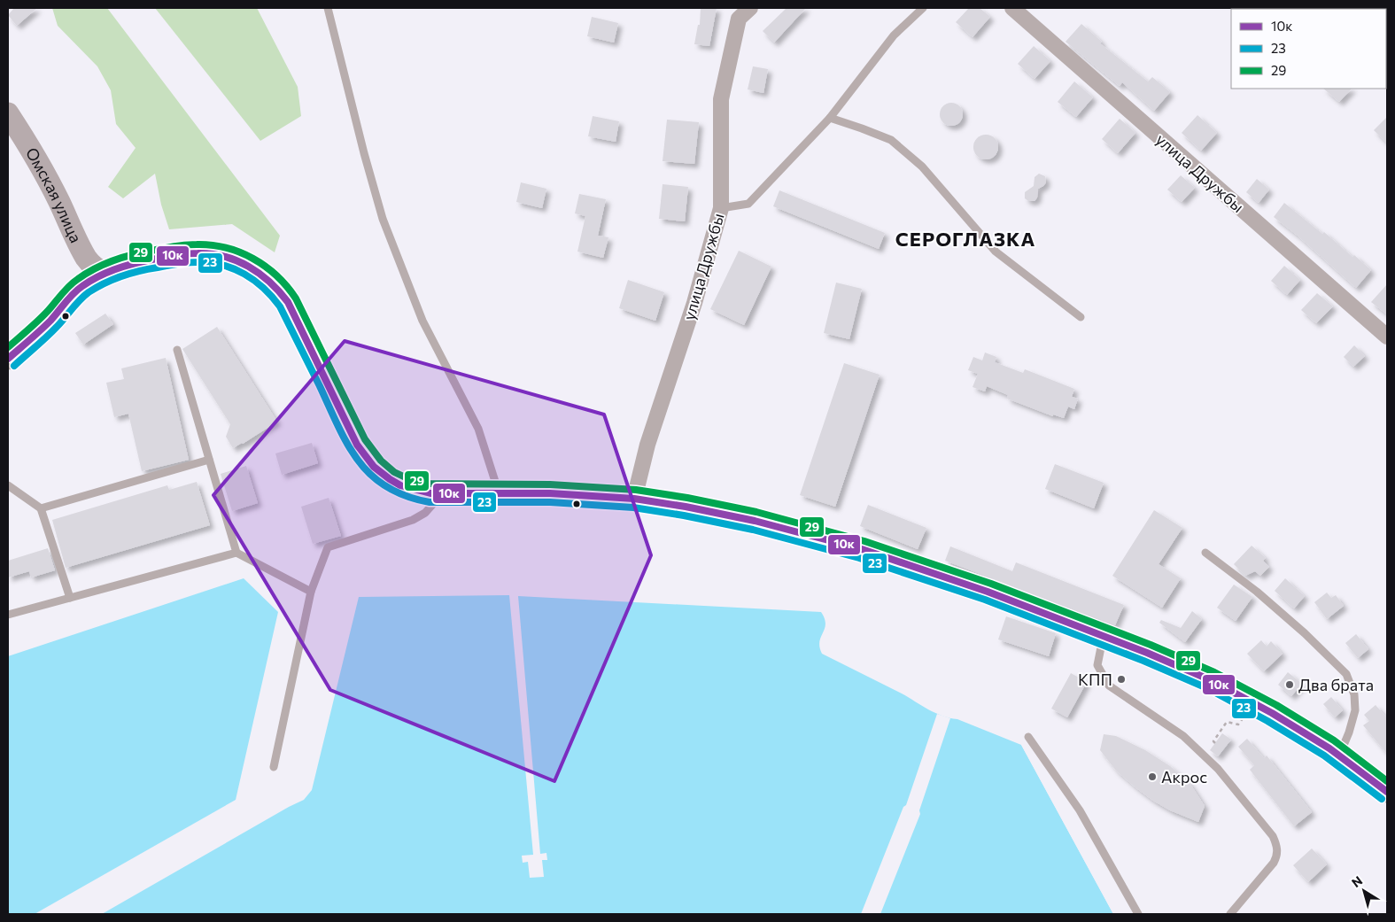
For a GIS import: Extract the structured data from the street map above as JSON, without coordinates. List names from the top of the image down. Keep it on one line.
{"streets":{"main road":["Омская улица"],"street":["улица Дружбы"]},"districts":["СЕРОГЛАЗКА"],"places":["КПП","Два брата","Акрос"],"lines":["transit line 29","transit line 10к","transit line 23"],"legend":["10к","23","29"],"north":"top left"}
